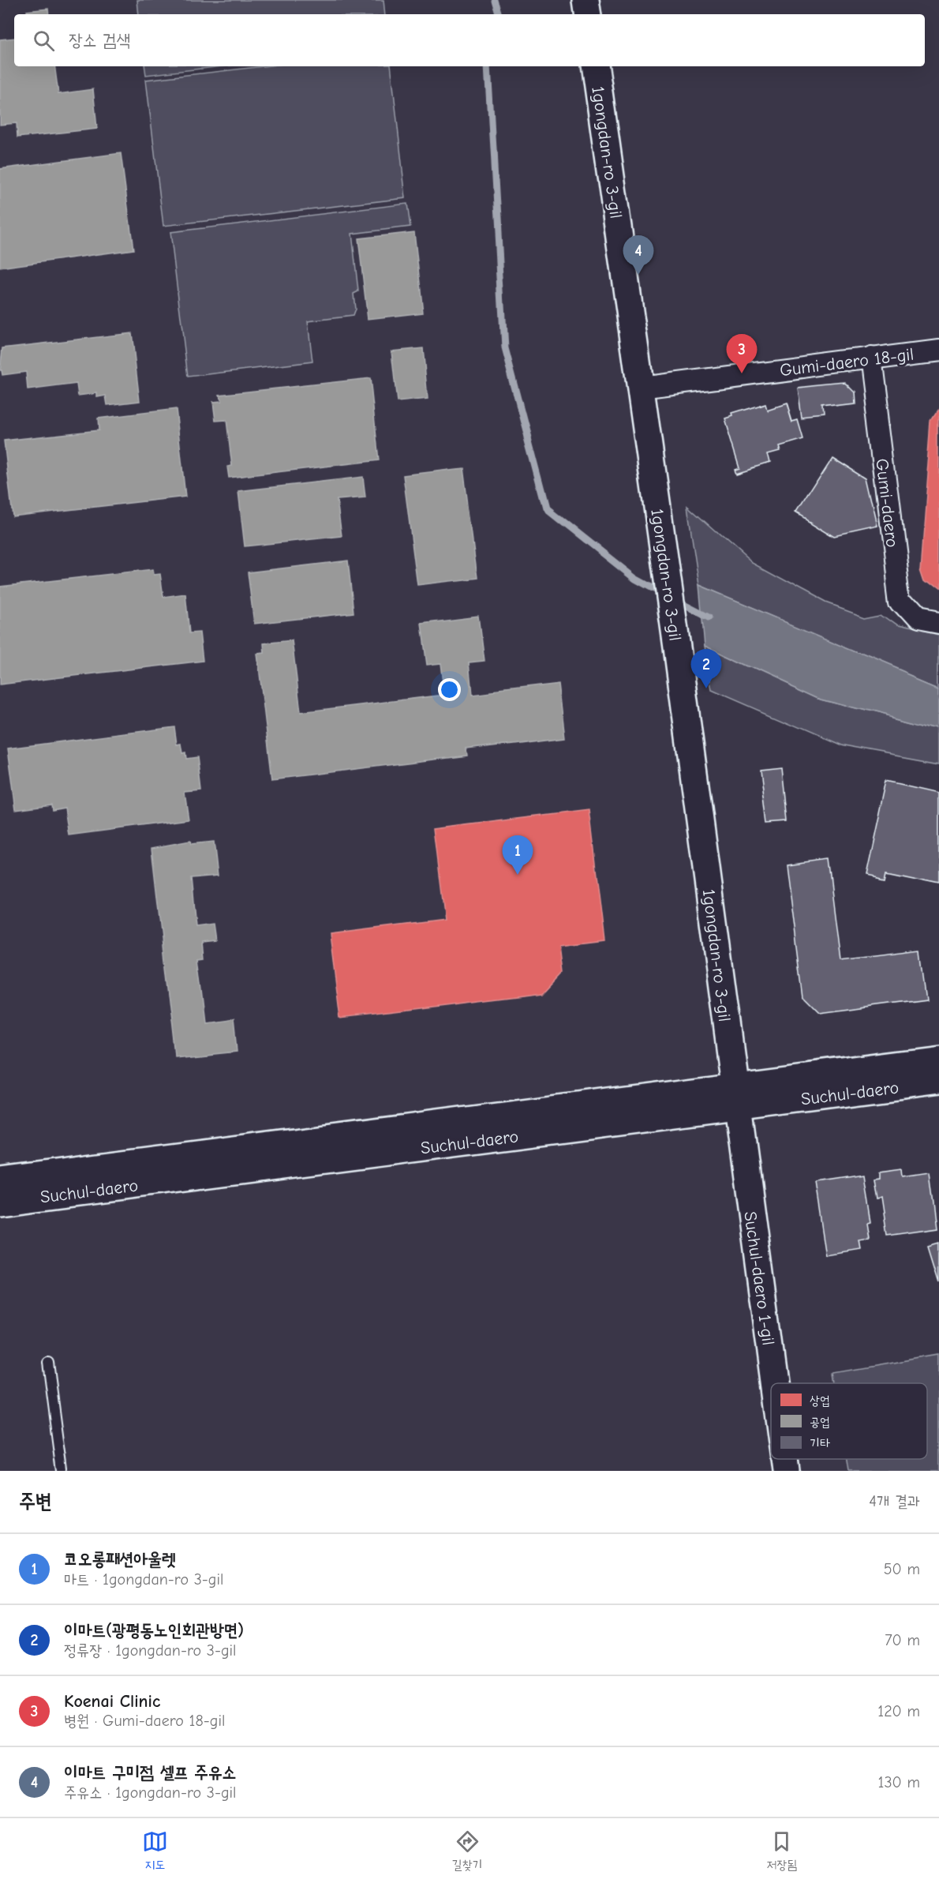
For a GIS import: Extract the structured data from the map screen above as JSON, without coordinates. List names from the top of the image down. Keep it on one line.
{"streets":{"main road":["1gongdan-ro 3-gil","Suchul-daero","Suchul-daero 1-gil"],"street":["Gumi-daero 18-gil","Gumi-daero"]},"crossings":[["1gongdan-ro 3-gil","Gumi-daero 18-gil"],["1gongdan-ro 3-gil","Suchul-daero"],["1gongdan-ro 3-gil","Suchul-daero 1-gil"],["Gumi-daero 18-gil","Gumi-daero"],["Suchul-daero","Suchul-daero 1-gil"]],"legend":["상업","공업","기타"],"page":{"search":"장소 검색","pins":["4","3","2","1"],"heading":["주변","4개 결과"],"list":[{"mark":"1","name":"코오롱패션아울렛","note":"마트 · 1gongdan-ro 3-gil","value":"50 m"},{"mark":"2","name":"이마트(광평동노인회관방면)","note":"정류장 · 1gongdan-ro 3-gil","value":"70 m"},{"mark":"3","name":"Koenai Clinic","note":"병원 · Gumi-daero 18-gil","value":"120 m"},{"mark":"4","name":"이마트 구미점 셀프 주유소","note":"주유소 · 1gongdan-ro 3-gil","value":"130 m"}],"nav":["지도","길찾기","저장됨"]}}
